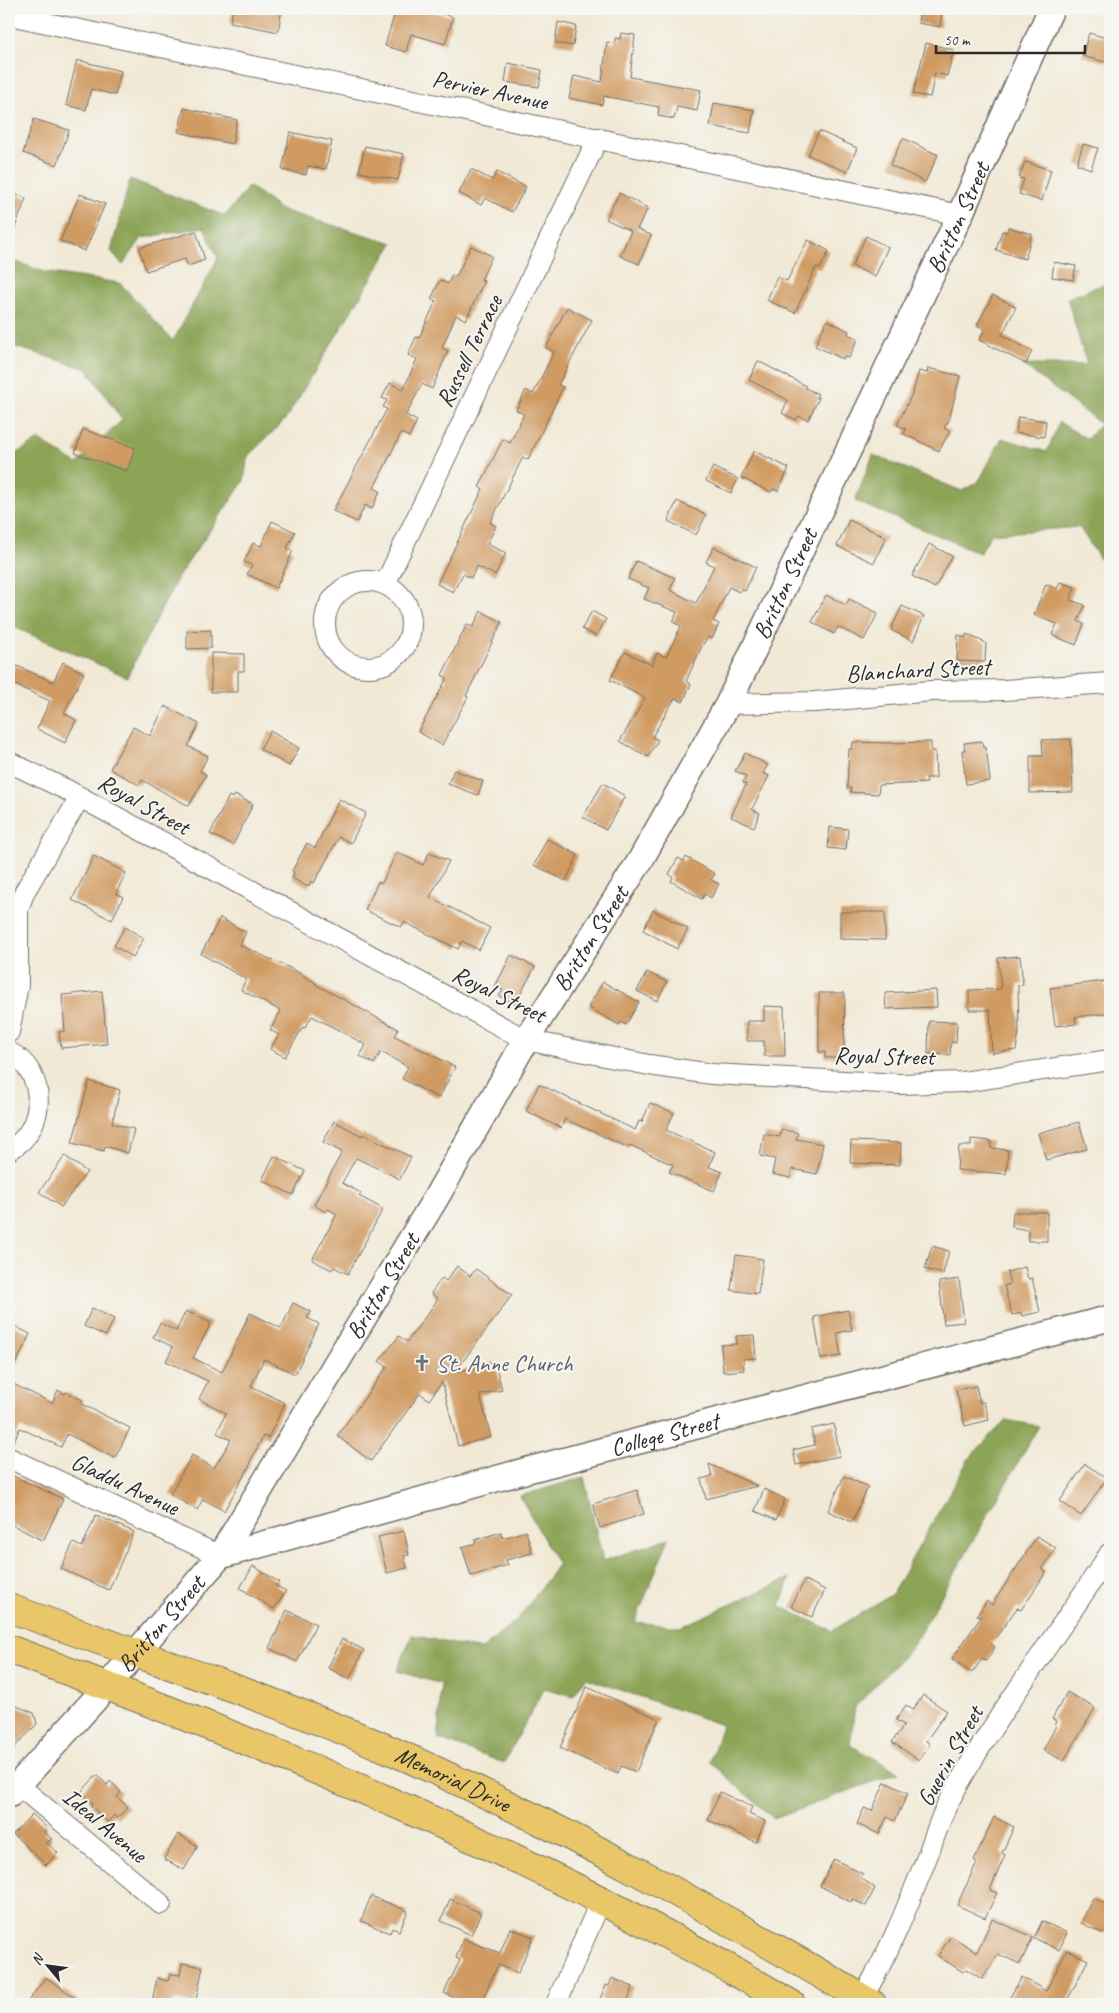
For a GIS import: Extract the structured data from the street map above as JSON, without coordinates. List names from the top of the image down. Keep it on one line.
{"streets":{"main road":["Memorial Drive"],"street":["Pervier Avenue","Britton Street","Russell Terrace","Blanchard Street","Royal Street","College Street","Gladdu Avenue","Guerin Street","Ideal Avenue"]},"crossings":[["Pervier Avenue","Britton Street"],["Pervier Avenue","Russell Terrace"],["Britton Street","Blanchard Street"],["Britton Street","Royal Street"],["Britton Street","College Street"],["Britton Street","Gladdu Avenue"],["Britton Street","Memorial Drive"],["Britton Street","Ideal Avenue"],["College Street","Gladdu Avenue"],["Guerin Street","Memorial Drive"]],"places":{"church":["St. Anne Church"]},"scale_bar":"50 m","north":"top left"}
